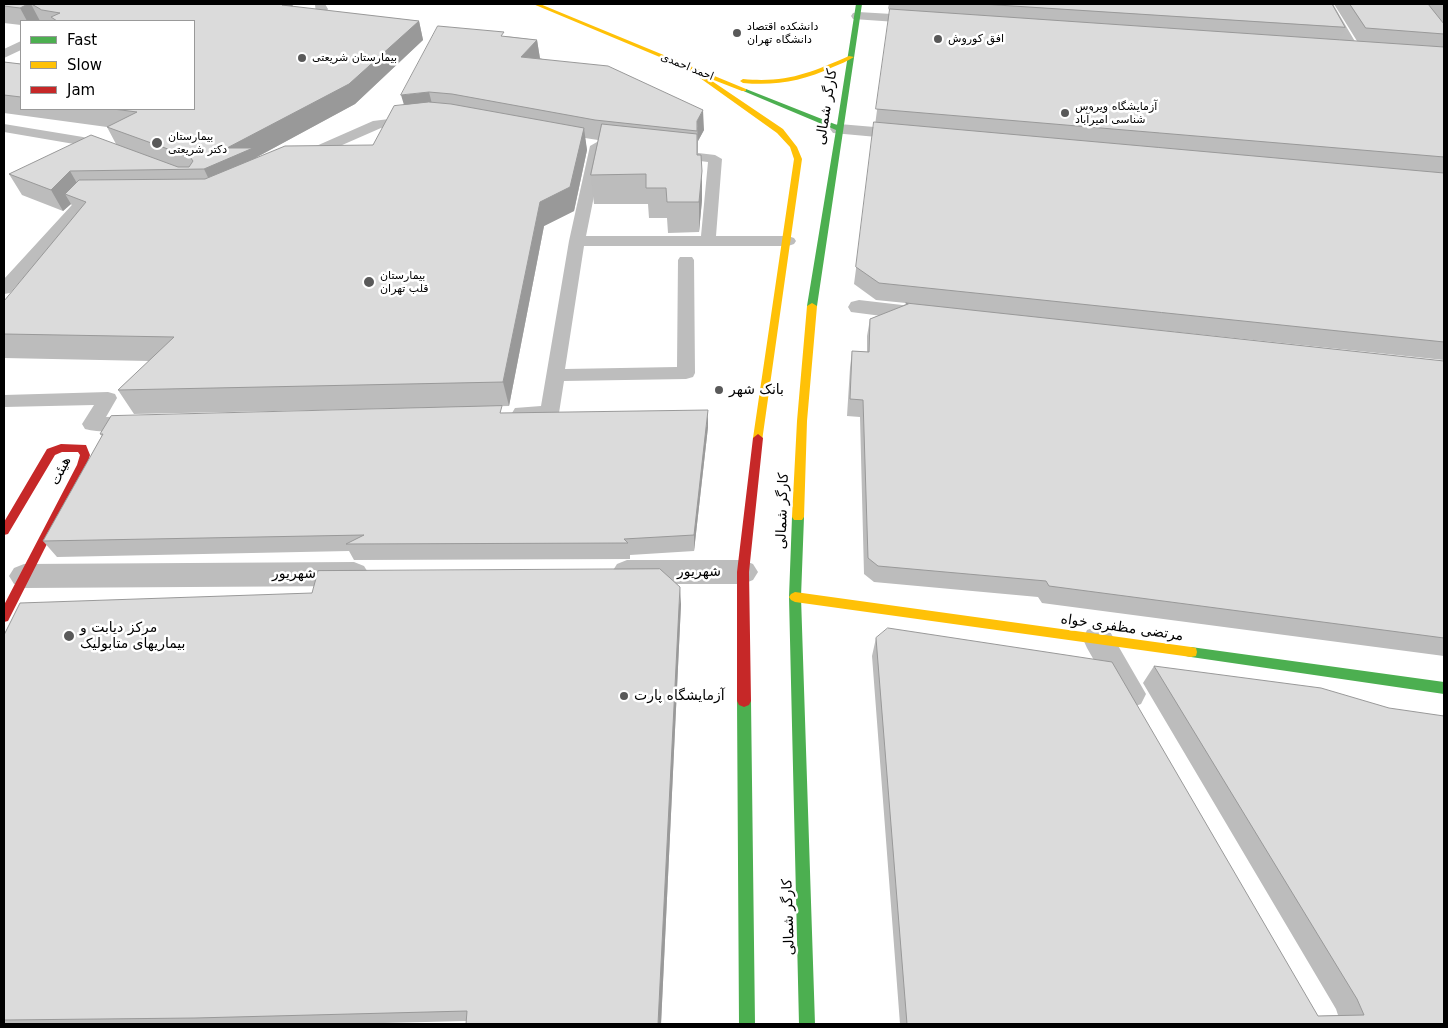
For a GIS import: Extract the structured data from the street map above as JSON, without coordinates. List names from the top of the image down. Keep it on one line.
{"streets":{"main road":["احمد احمدی","کارگر شمالی","هیئت","مرتضی مظفری خواه"],"street":["شهریور"]},"crossings":[["احمد احمدی","کارگر شمالی"],["کارگر شمالی","مرتضی مظفری خواه"],["هیئت","شهریور"]],"places":["دانشکده اقتصاد دانشگاه تهران","افق کوروش","بیمارستان شریعتی","آزمایشگاه ویروس شناسی امیرآباد","بیمارستان دکتر شریعتی","بیمارستان قلب تهران","بانک شهر","مرکز دیابت و بیماریهای متابولیک","آزمایشگاه پارت"],"legend":["Fast","Slow","Jam"]}
